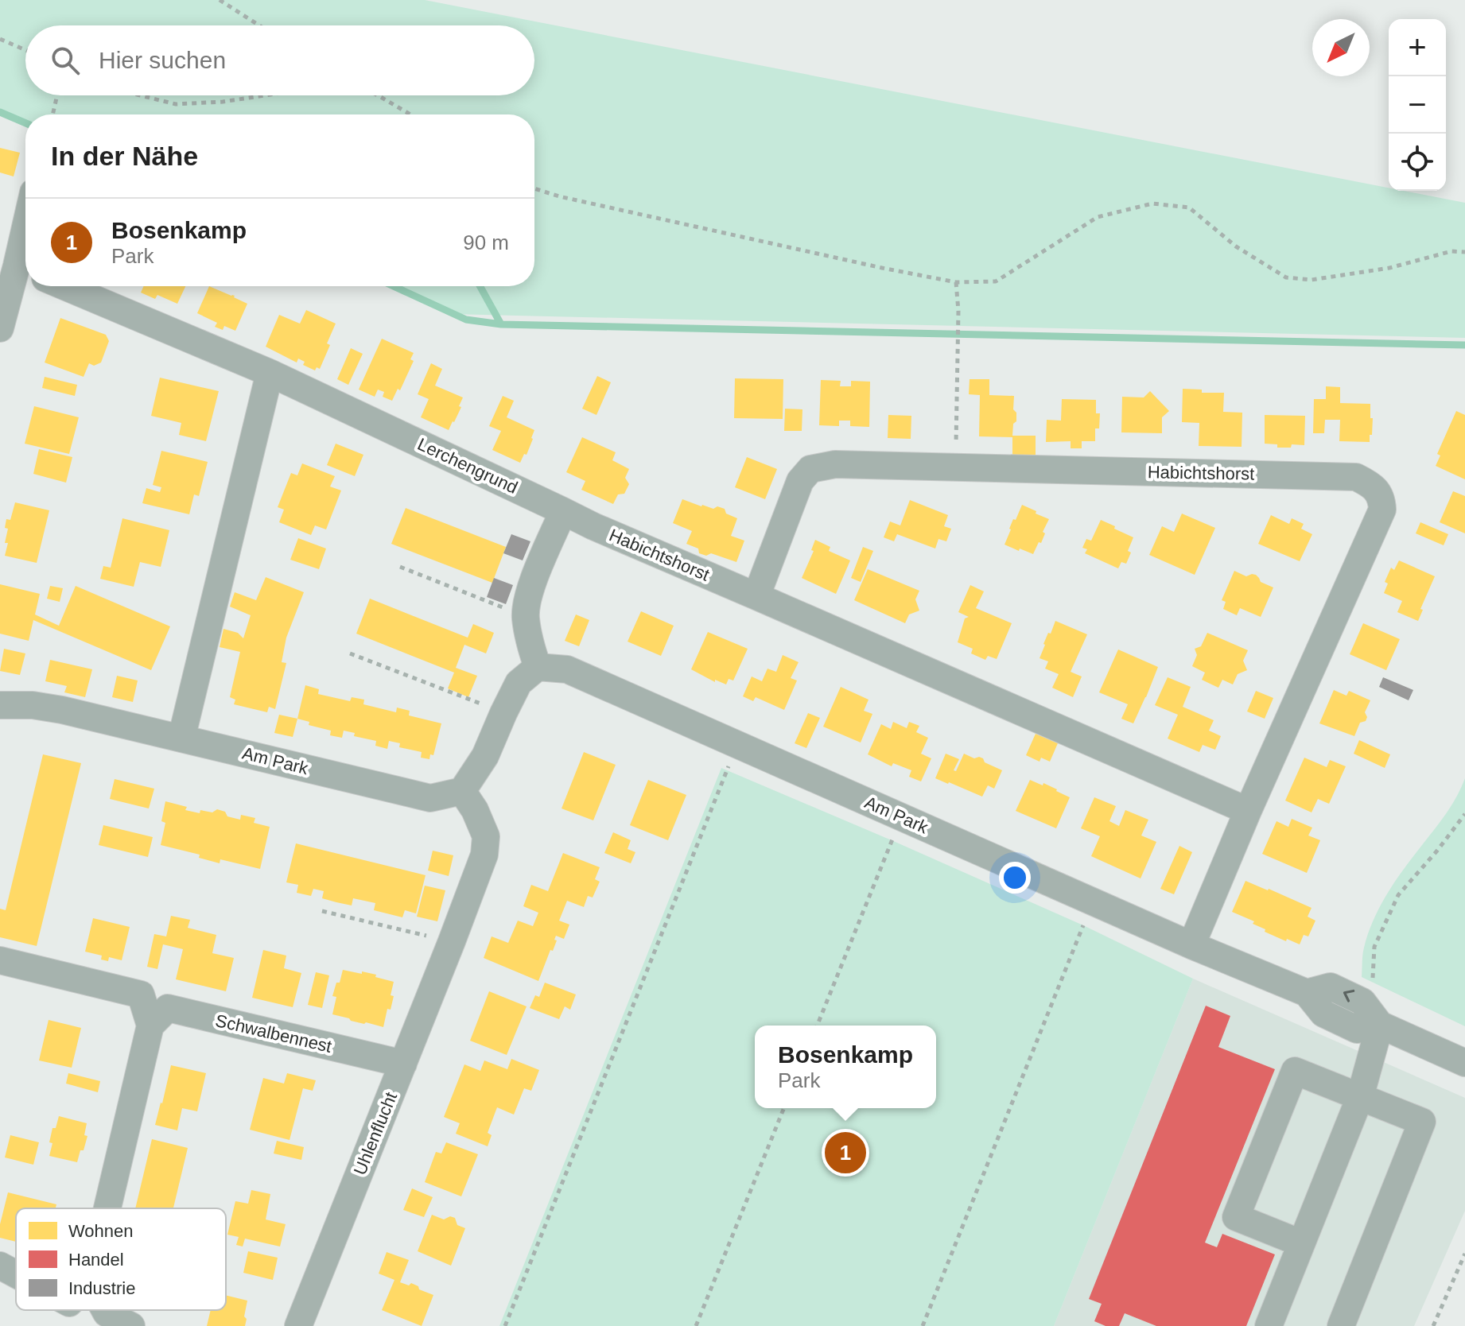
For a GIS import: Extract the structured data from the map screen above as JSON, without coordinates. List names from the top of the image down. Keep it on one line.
{"streets":{"street":["Lerchengrund","Habichtshorst","Am Park","Schwalbennest","Uhlenflucht"]},"crossings":[["Lerchengrund","Habichtshorst"],["Habichtshorst","Am Park"],["Am Park","Uhlenflucht"],["Schwalbennest","Uhlenflucht"]],"legend":["Wohnen","Handel","Industrie"],"north":"bottom left","page":{"map_buttons":["+","−"],"search":"Hier suchen","heading":"In der Nähe","list":[{"mark":"1","name":"Bosenkamp","note":"Park","value":"90 m"}],"popup":["Bosenkamp","Park"],"pins":"1"}}
